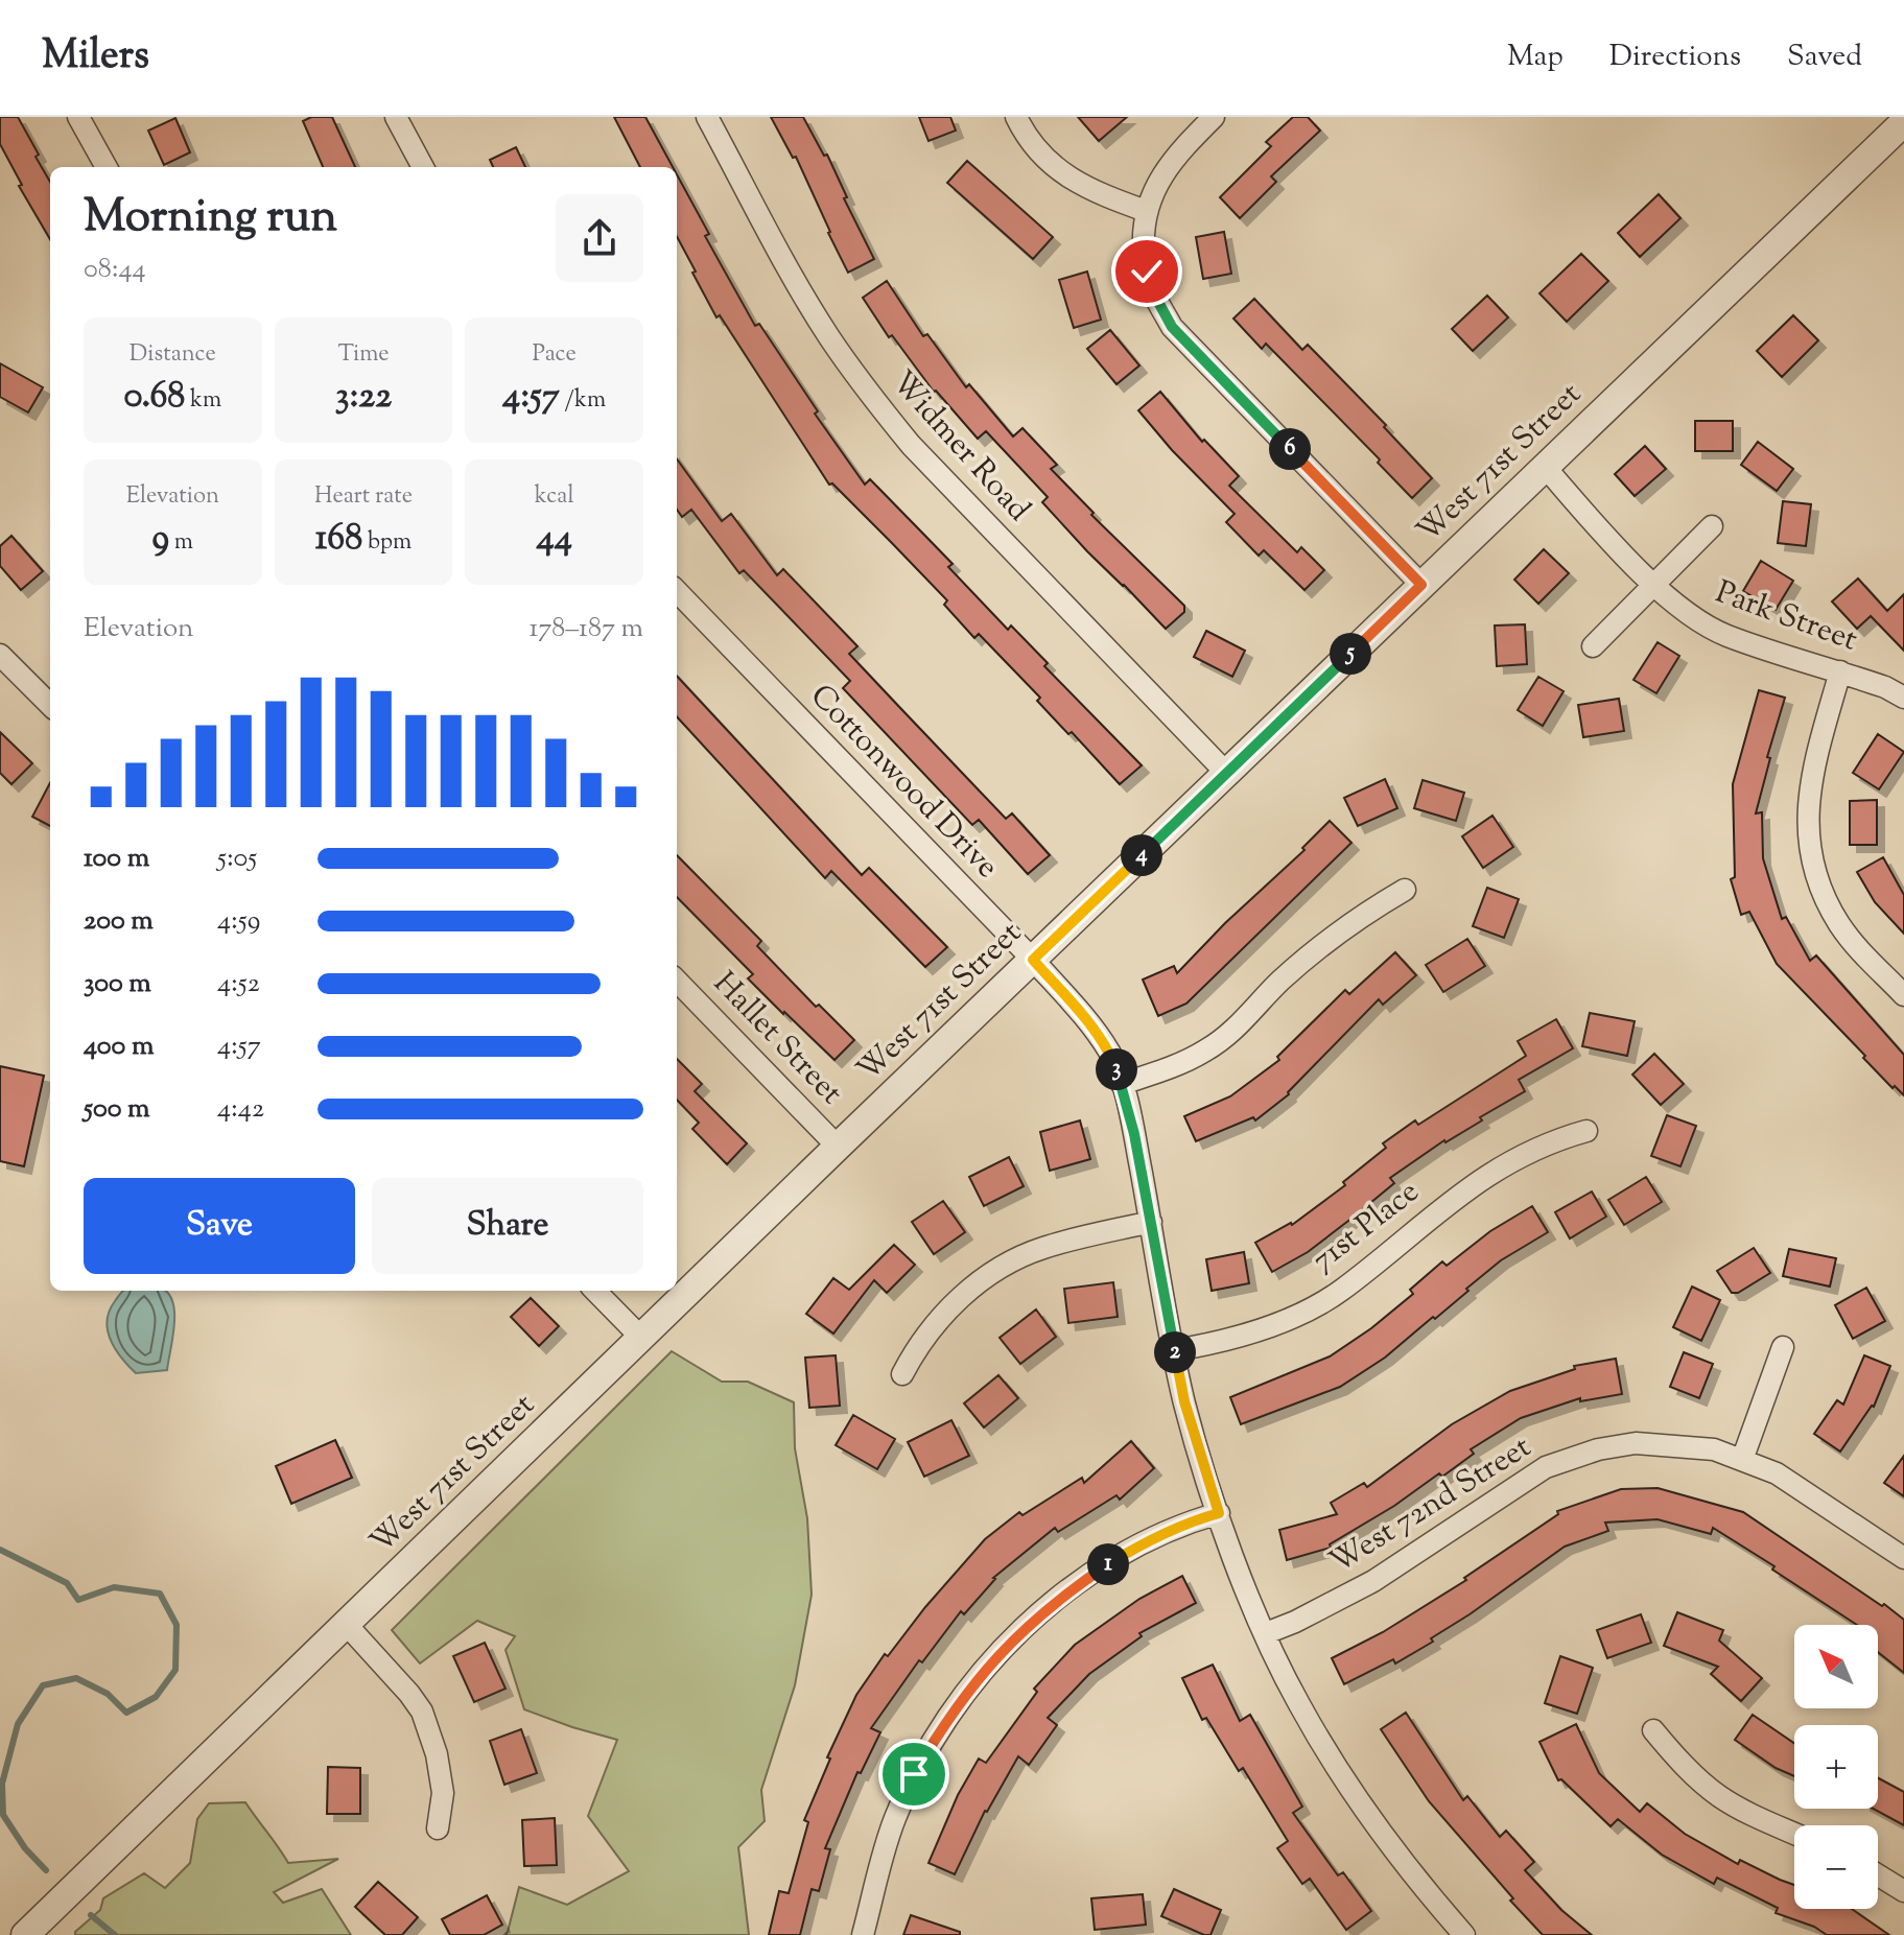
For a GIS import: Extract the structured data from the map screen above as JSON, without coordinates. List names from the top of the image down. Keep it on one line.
{"streets":{"street":["Widmer Road","West 71st Street","Park Street","Cottonwood Drive","Hallet Street","71st Place","West 72nd Street"]},"crossings":[["Widmer Road","West 71st Street"],["West 71st Street","Park Street"],["West 71st Street","Cottonwood Drive"],["West 71st Street","Hallet Street"],["Cottonwood Drive","71st Place"],["Cottonwood Drive","West 72nd Street"]],"north":"top left","page":{"header":"Milers","nav":["Map","Directions","Saved"],"heading":["Morning run","08:44"],"stats":[["Distance","0.68 km"],["Time","3:22"],["Pace","4:57 /km"],["Elevation","9 m"],["Heart rate","168 bpm"],["kcal","44"]],"pins":["6","5","4","3","2","1"],"chart":["Elevation","178–187 m"],"list":[{"name":"100 m","note":"5:05"},{"name":"200 m","note":"4:59"},{"name":"300 m","note":"4:52"},{"name":"400 m","note":"4:57"},{"name":"500 m","note":"4:42"}],"buttons":["Save","Share"],"map_buttons":["+","−"]}}
